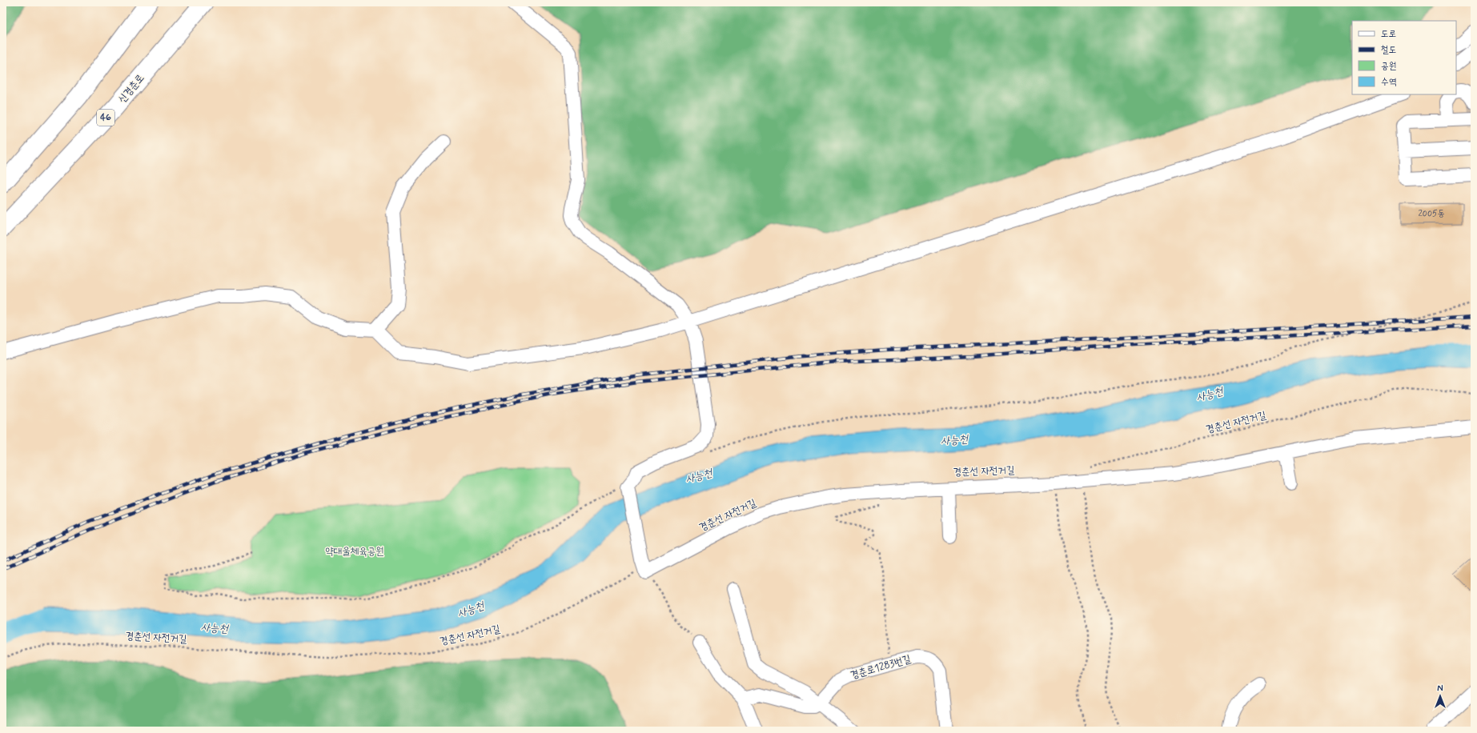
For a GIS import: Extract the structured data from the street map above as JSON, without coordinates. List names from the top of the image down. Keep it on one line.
{"streets":{"highway":["신경춘로","46"],"street":["경춘로1283번길"],"path":["경춘선 자전거길"]},"water":["사능천"],"parks":["약대울체육공원"],"house_numbers":["2005동"],"legend":["도로","철도","공원","수역"],"north":"top"}
